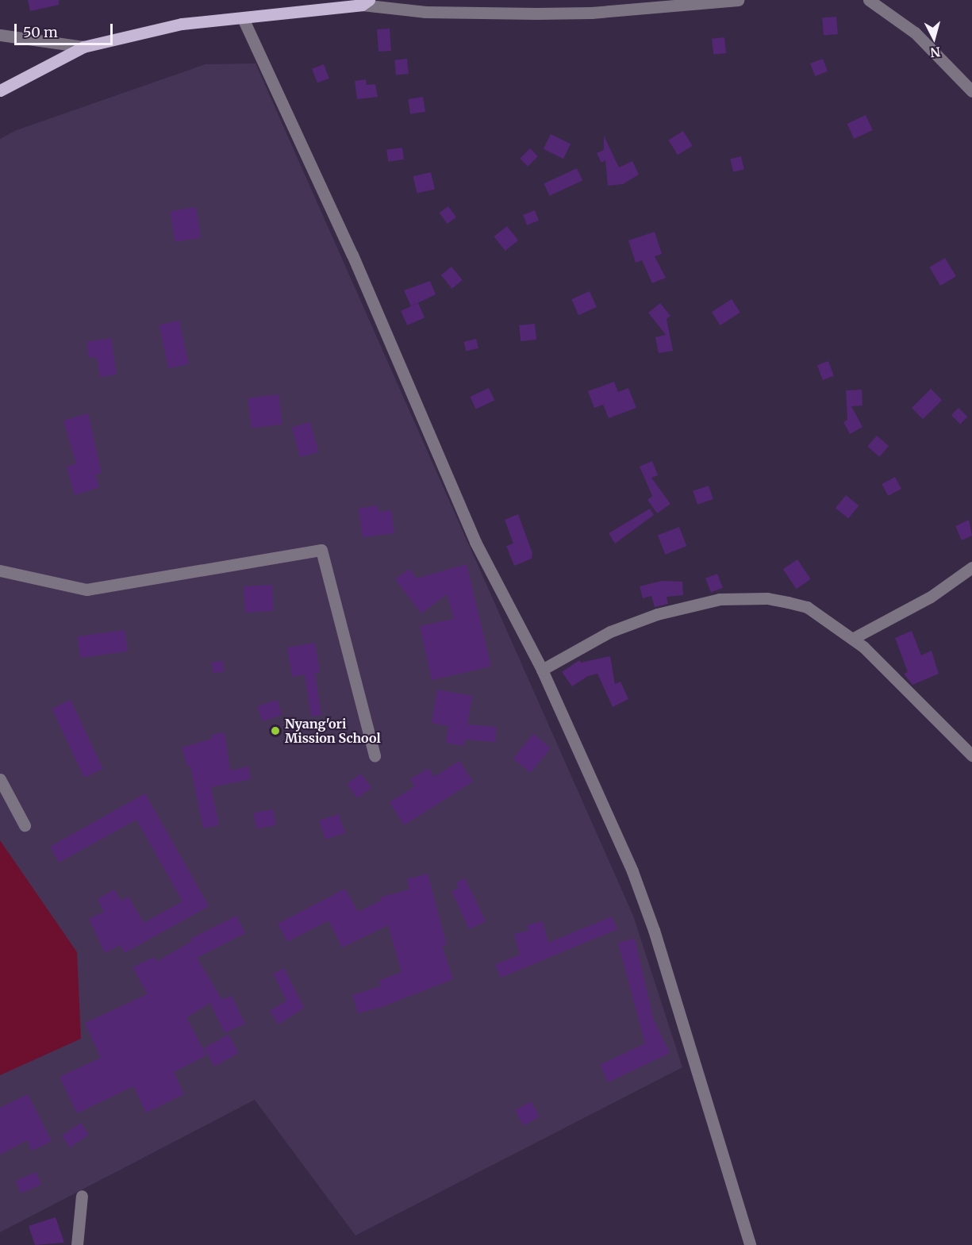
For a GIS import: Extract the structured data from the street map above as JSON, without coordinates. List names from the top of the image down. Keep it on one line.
{"places":["Nyang'ori Mission School"],"scale_bar":"50 m","north":"bottom"}
